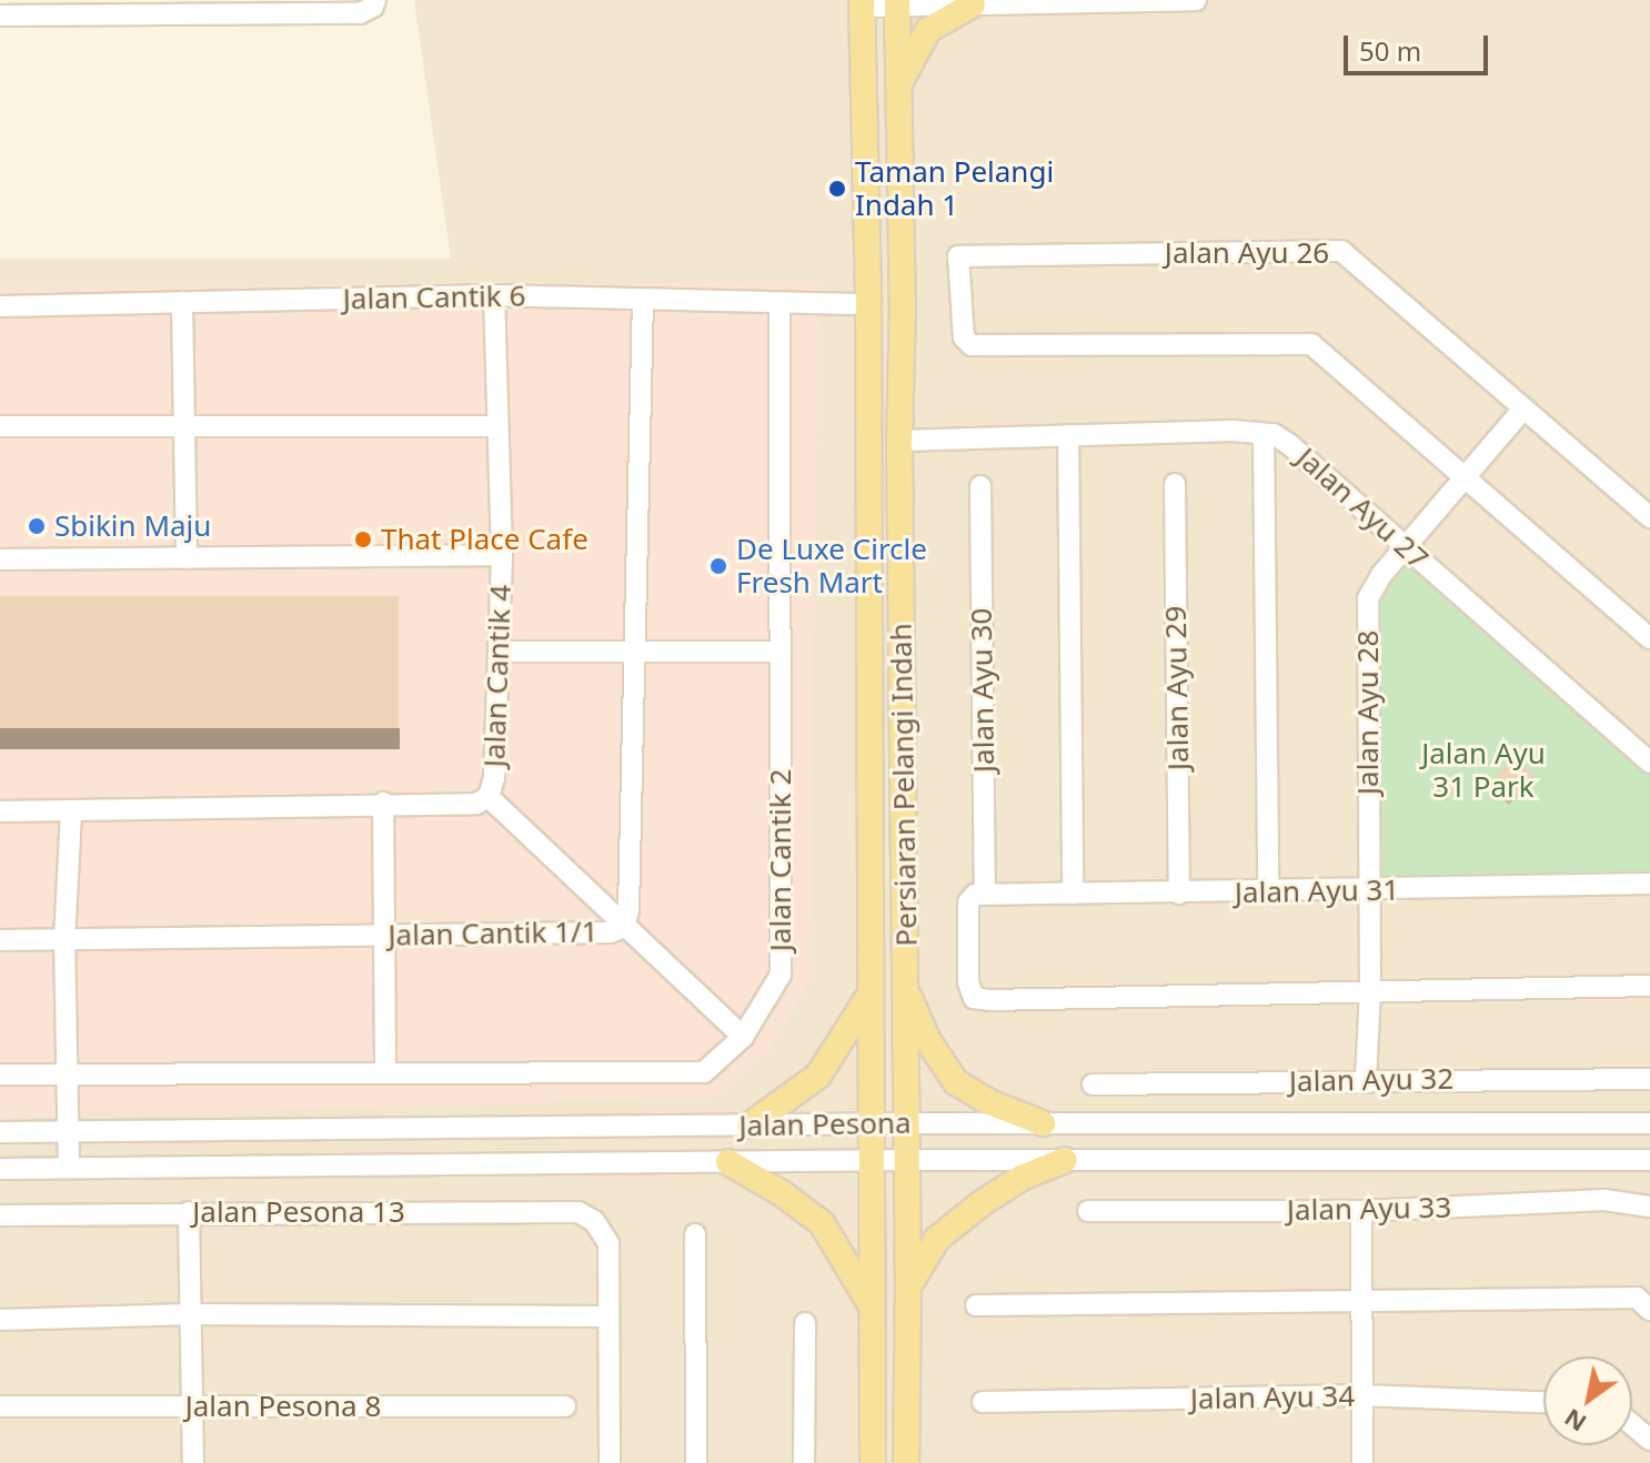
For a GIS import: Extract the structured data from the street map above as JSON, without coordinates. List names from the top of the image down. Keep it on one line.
{"streets":{"main road":["Persiaran Pelangi Indah"],"street":["Jalan Ayu 26","Jalan Cantik 6","Jalan Ayu 27","Jalan Cantik 4","Jalan Ayu 29","Jalan Ayu 30","Jalan Ayu 28","Jalan Cantik 2","Jalan Ayu 31","Jalan Cantik 1/1","Jalan Ayu 32","Jalan Pesona","Jalan Ayu 33","Jalan Pesona 13","Jalan Ayu 34","Jalan Pesona 8"]},"crossings":[["Jalan Cantik 6","Jalan Cantik 4"],["Jalan Cantik 6","Persiaran Pelangi Indah"],["Jalan Cantik 6","Jalan Cantik 2"],["Jalan Cantik 6","Jalan Cantik 1/1"],["Jalan Ayu 27","Jalan Ayu 28"],["Jalan Ayu 27","Persiaran Pelangi Indah"],["Jalan Ayu 29","Jalan Ayu 31"],["Jalan Ayu 30","Jalan Ayu 28"],["Jalan Ayu 30","Jalan Ayu 31"],["Jalan Ayu 28","Jalan Ayu 31"],["Jalan Ayu 28","Jalan Ayu 32"],["Persiaran Pelangi Indah","Jalan Pesona"]],"parks":["Jalan Ayu 31 Park"],"places":["Taman Pelangi Indah 1","Sbikin Maju","That Place Cafe","De Luxe Circle Fresh Mart"],"scale_bar":"50 m","north":"bottom left"}
